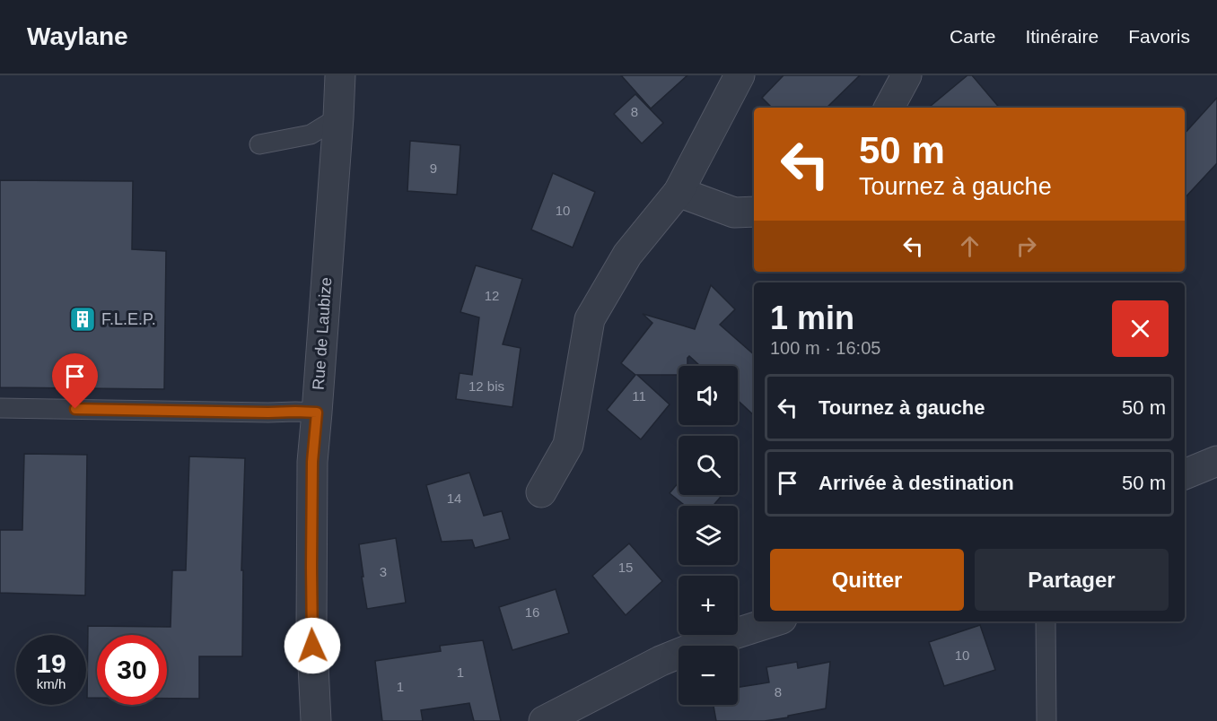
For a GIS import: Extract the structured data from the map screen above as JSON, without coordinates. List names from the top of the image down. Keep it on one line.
{"streets":{"street":["Rue de Laubize"]},"places":{"building":["F.L.E.P."]},"house_numbers":["8","9","10","12","12 bis","11","14","15","3","16","10","1","1","8"],"page":{"header":"Waylane","nav":["Carte","Itinéraire","Favoris"],"turn":["50 m","Tournez à gauche"],"heading":["1 min","100 m · 16:05"],"map_buttons":["+","−"],"list":[{"name":"Tournez à gauche","value":"50 m"},{"name":"Arrivée à destination","value":"50 m"}],"buttons":["Quitter","Partager"],"speed":"19 km/h","limit":"30"}}
